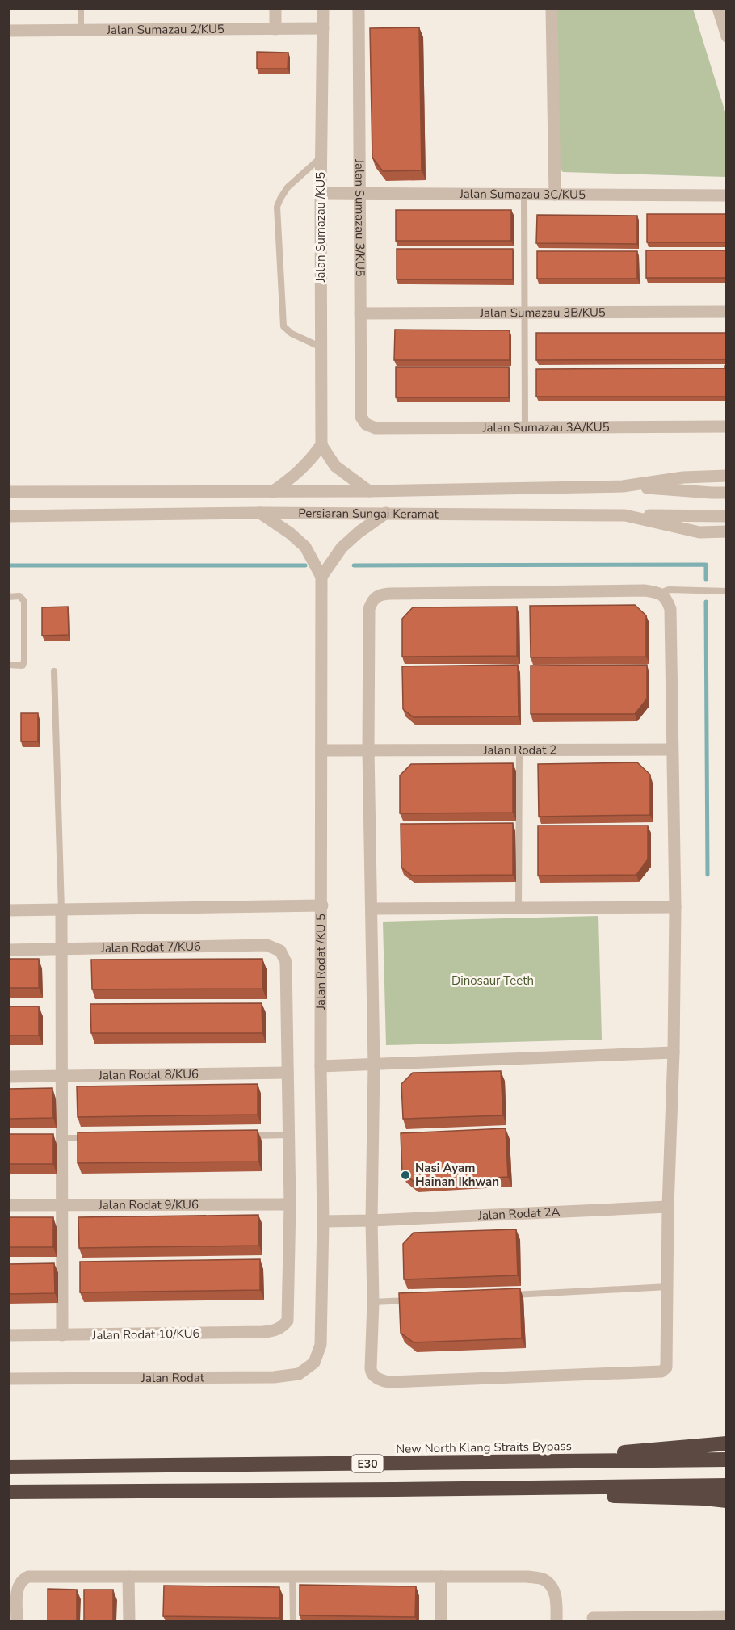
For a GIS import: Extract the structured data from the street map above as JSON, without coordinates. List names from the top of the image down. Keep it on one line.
{"streets":{"highway":["New North Klang Straits Bypass","E30"],"street":["Jalan Sumazau 2/KU5","Jalan Sumazau 3C/KU5","Jalan Sumazau 3/KU5","Jalan Sumazau /KU5","Jalan Sumazau 3B/KU5","Jalan Sumazau 3A/KU5","Persiaran Sungai Keramat","Jalan Rodat 2","Jalan Rodat 7/KU6","Jalan Rodat /KU 5","Jalan Rodat 8/KU6","Jalan Rodat 9/KU6","Jalan Rodat 2A","Jalan Rodat 10/KU6","Jalan Rodat"]},"crossings":[["Jalan Sumazau 2/KU5","Jalan Sumazau /KU5"],["Jalan Sumazau 3C/KU5","Jalan Sumazau 3/KU5"],["Jalan Sumazau 3C/KU5","Jalan Sumazau /KU5"],["Jalan Sumazau 3/KU5","Jalan Sumazau 3B/KU5"],["Jalan Sumazau 3/KU5","Jalan Sumazau 3A/KU5"],["Jalan Rodat 2","Jalan Rodat /KU 5"],["Jalan Rodat 7/KU6","Jalan Rodat 8/KU6"],["Jalan Rodat /KU 5","Jalan Rodat 2A"],["Jalan Rodat /KU 5","Jalan Rodat"],["Jalan Rodat 9/KU6","Jalan Rodat 10/KU6"]],"parks":["Dinosaur Teeth"],"places":["Nasi Ayam Hainan Ikhwan"]}
